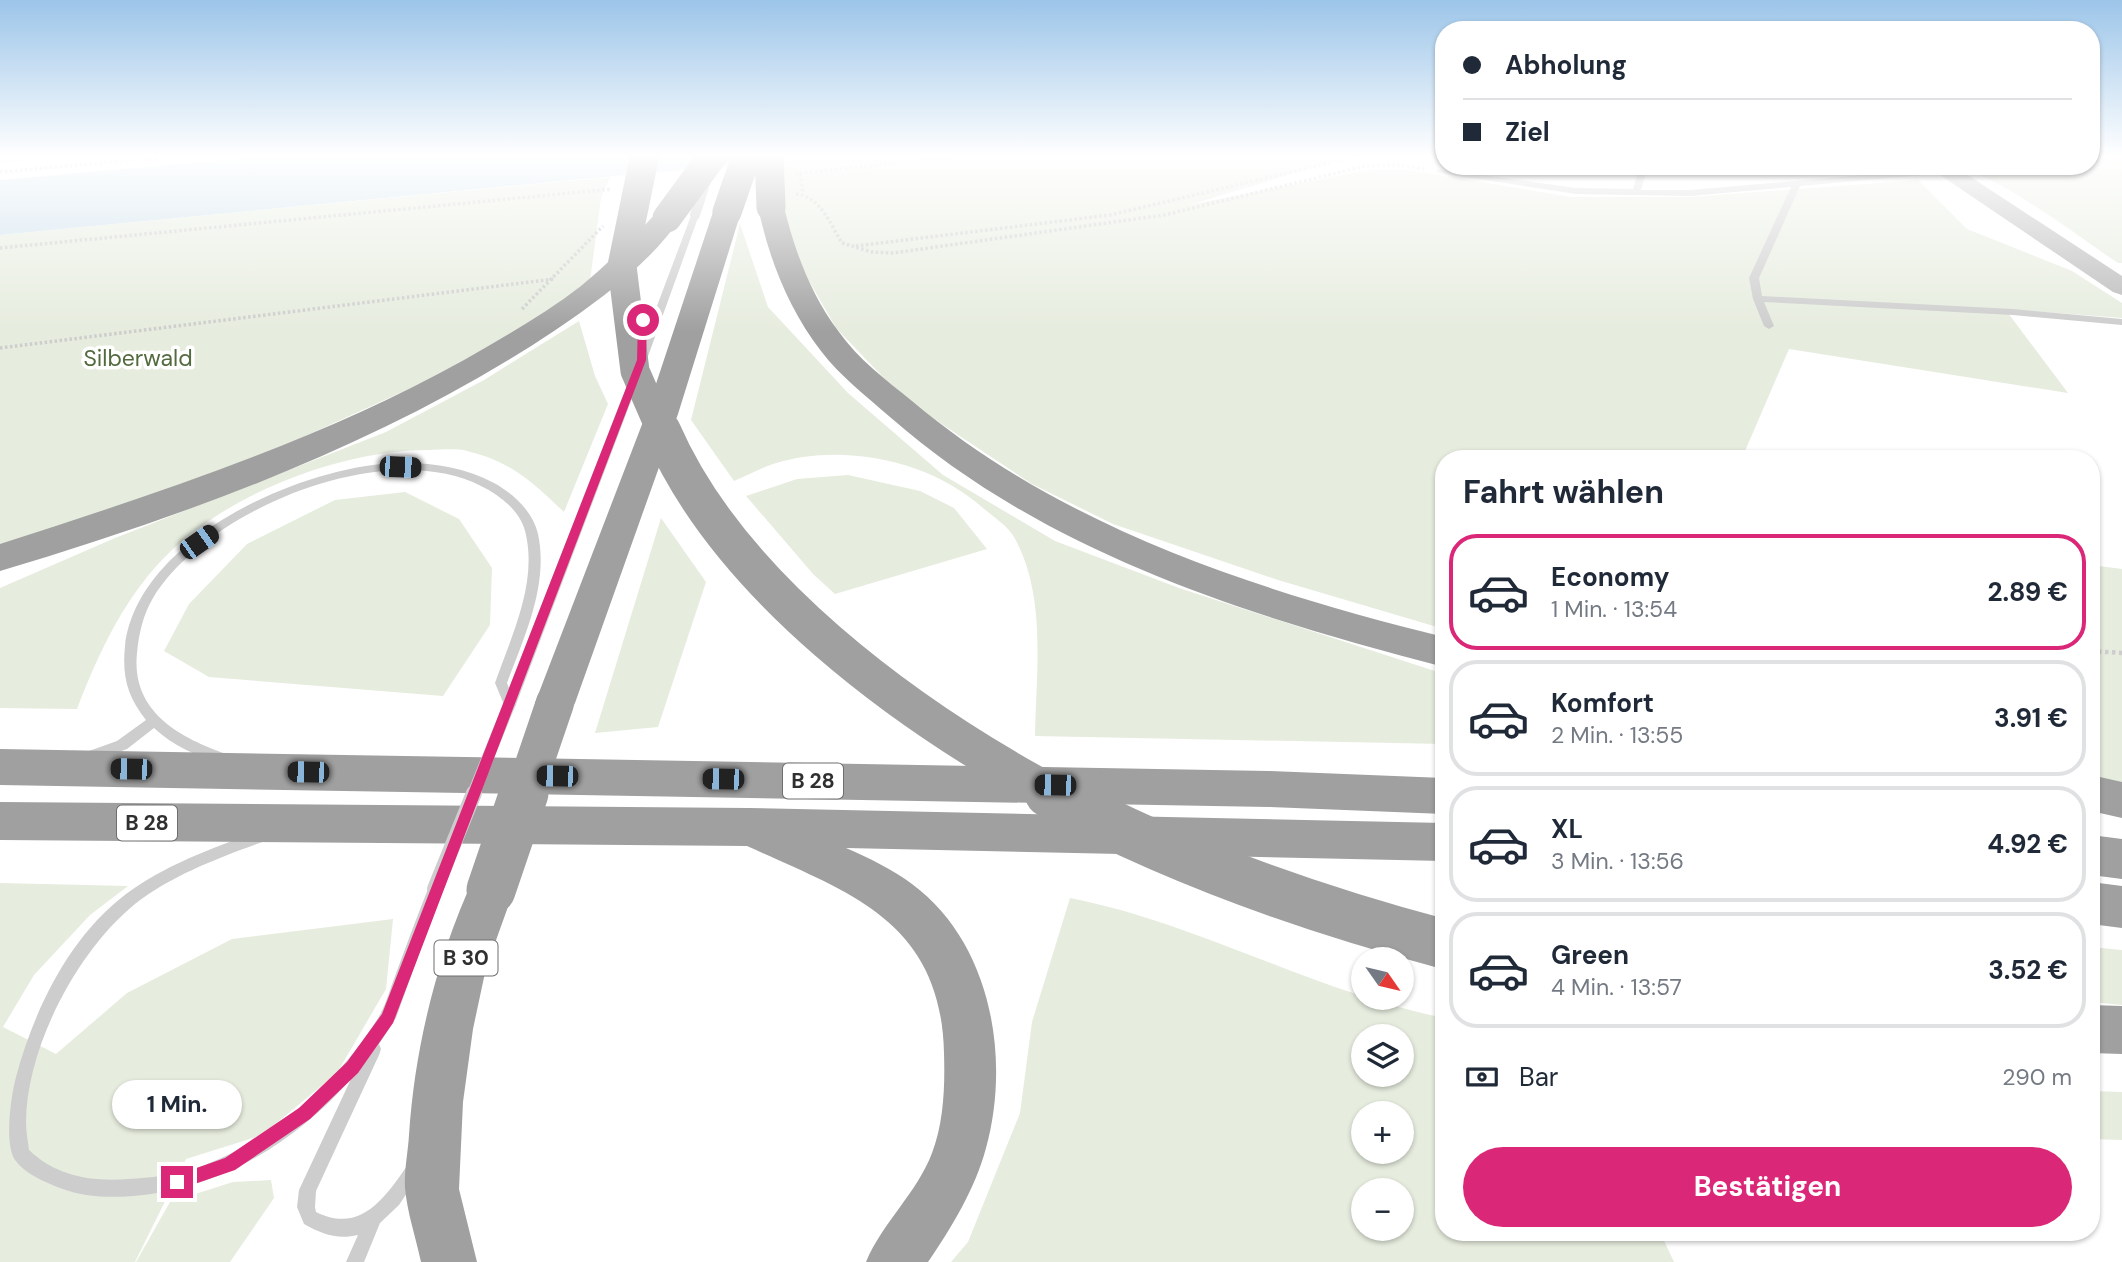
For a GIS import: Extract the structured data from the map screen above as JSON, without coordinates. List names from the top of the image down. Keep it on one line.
{"streets":{"highway":["B 28","B 30"]},"parks":["Silberwald"],"north":"bottom right","page":{"banner":["Abholung","Ziel"],"heading":"Fahrt wählen","list":[{"name":"Economy","note":"1 Min. · 13:54","value":"2.89 €"},{"name":"Komfort","note":"2 Min. · 13:55","value":"3.91 €"},{"name":"XL","note":"3 Min. · 13:56","value":"4.92 €"},{"name":"Green","note":"4 Min. · 13:57","value":"3.52 €"}],"map_buttons":["+","−"],"pay":["Bar","290 m"],"bubble":"1 Min.","buttons":"Bestätigen"}}
